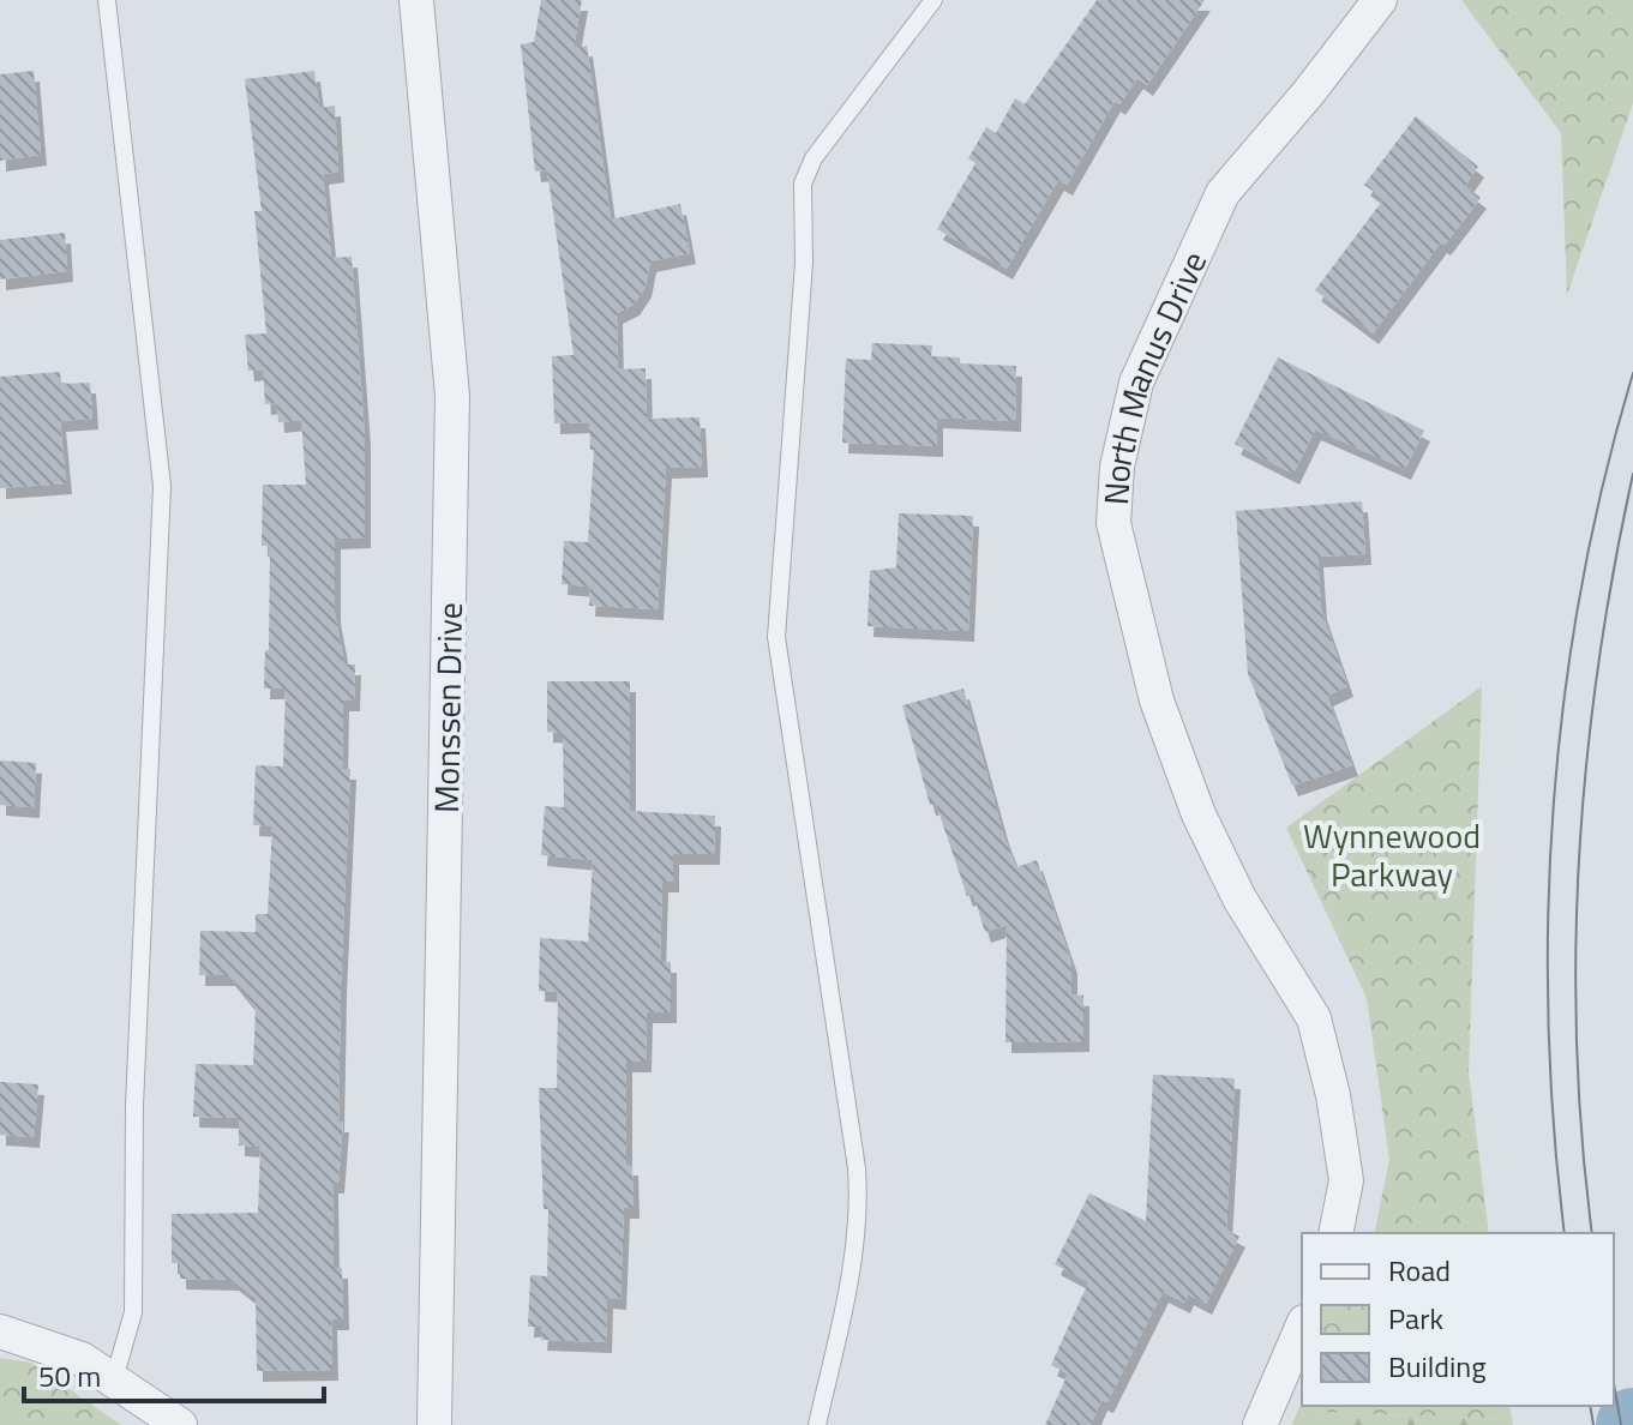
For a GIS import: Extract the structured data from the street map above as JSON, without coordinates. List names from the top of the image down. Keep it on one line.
{"streets":{"street":["North Manus Drive","Monssen Drive"]},"parks":["Wynnewood Parkway"],"legend":["Road","Park","Building"],"scale_bar":"50 m"}
